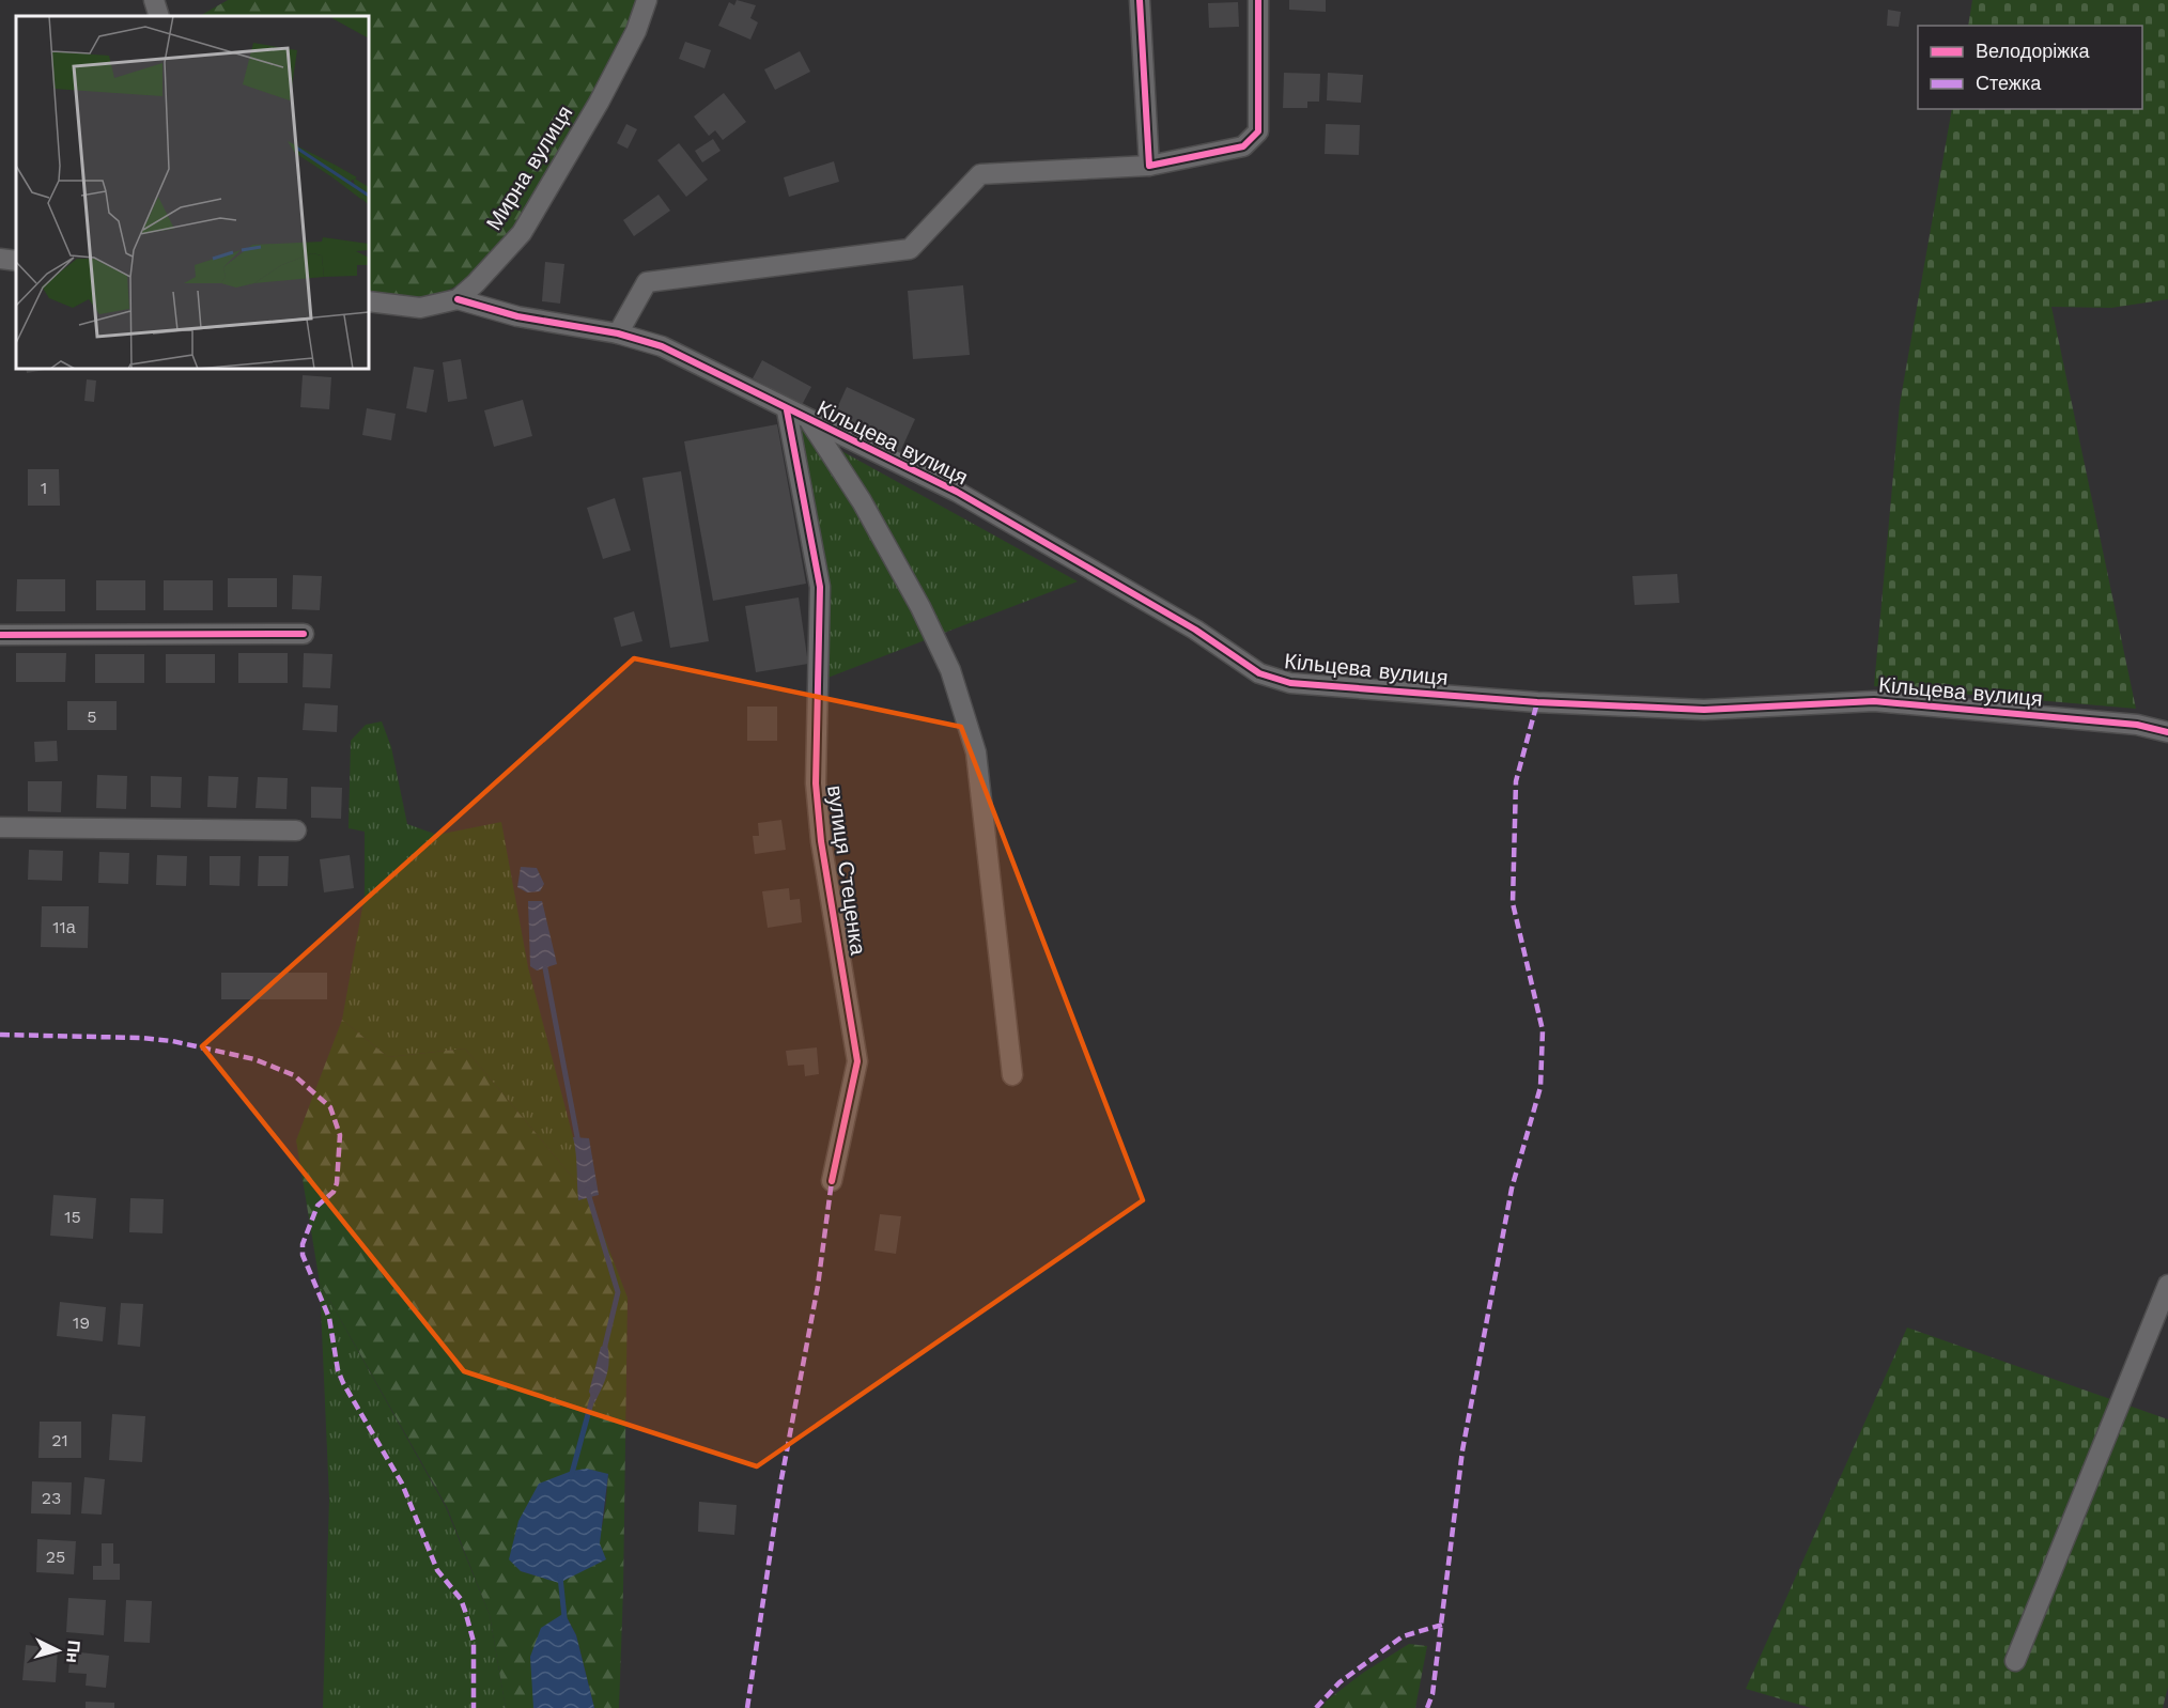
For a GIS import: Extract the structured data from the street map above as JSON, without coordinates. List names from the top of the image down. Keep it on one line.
{"streets":{"street":["Мирна вулиця","Кільцева вулиця","вулиця Стеценка"]},"crossings":[["Мирна вулиця","Кільцева вулиця"],["Кільцева вулиця","вулиця Стеценка"]],"house_numbers":["1","5","11а","15","19","21","23","25"],"legend":["Велодоріжка","Стежка"],"north":"right"}
